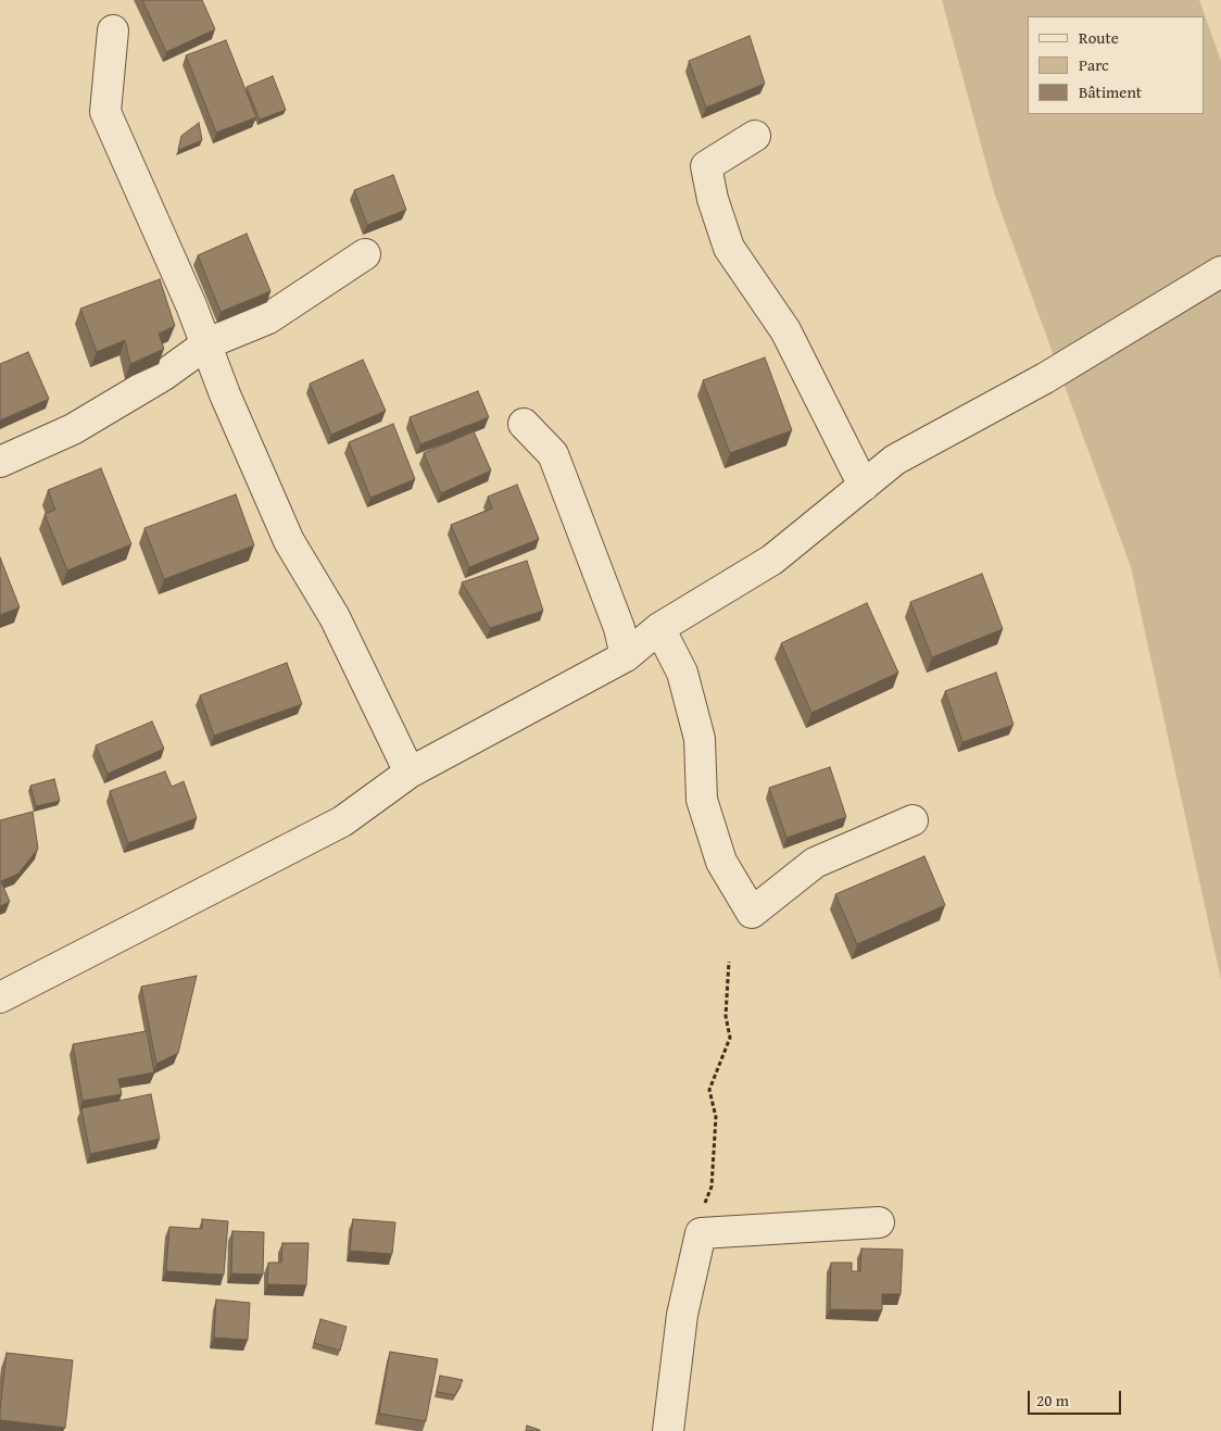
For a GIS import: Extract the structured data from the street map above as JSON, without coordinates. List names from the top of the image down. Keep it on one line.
{"legend":["Route","Parc","Bâtiment"],"scale_bar":"20 m"}
